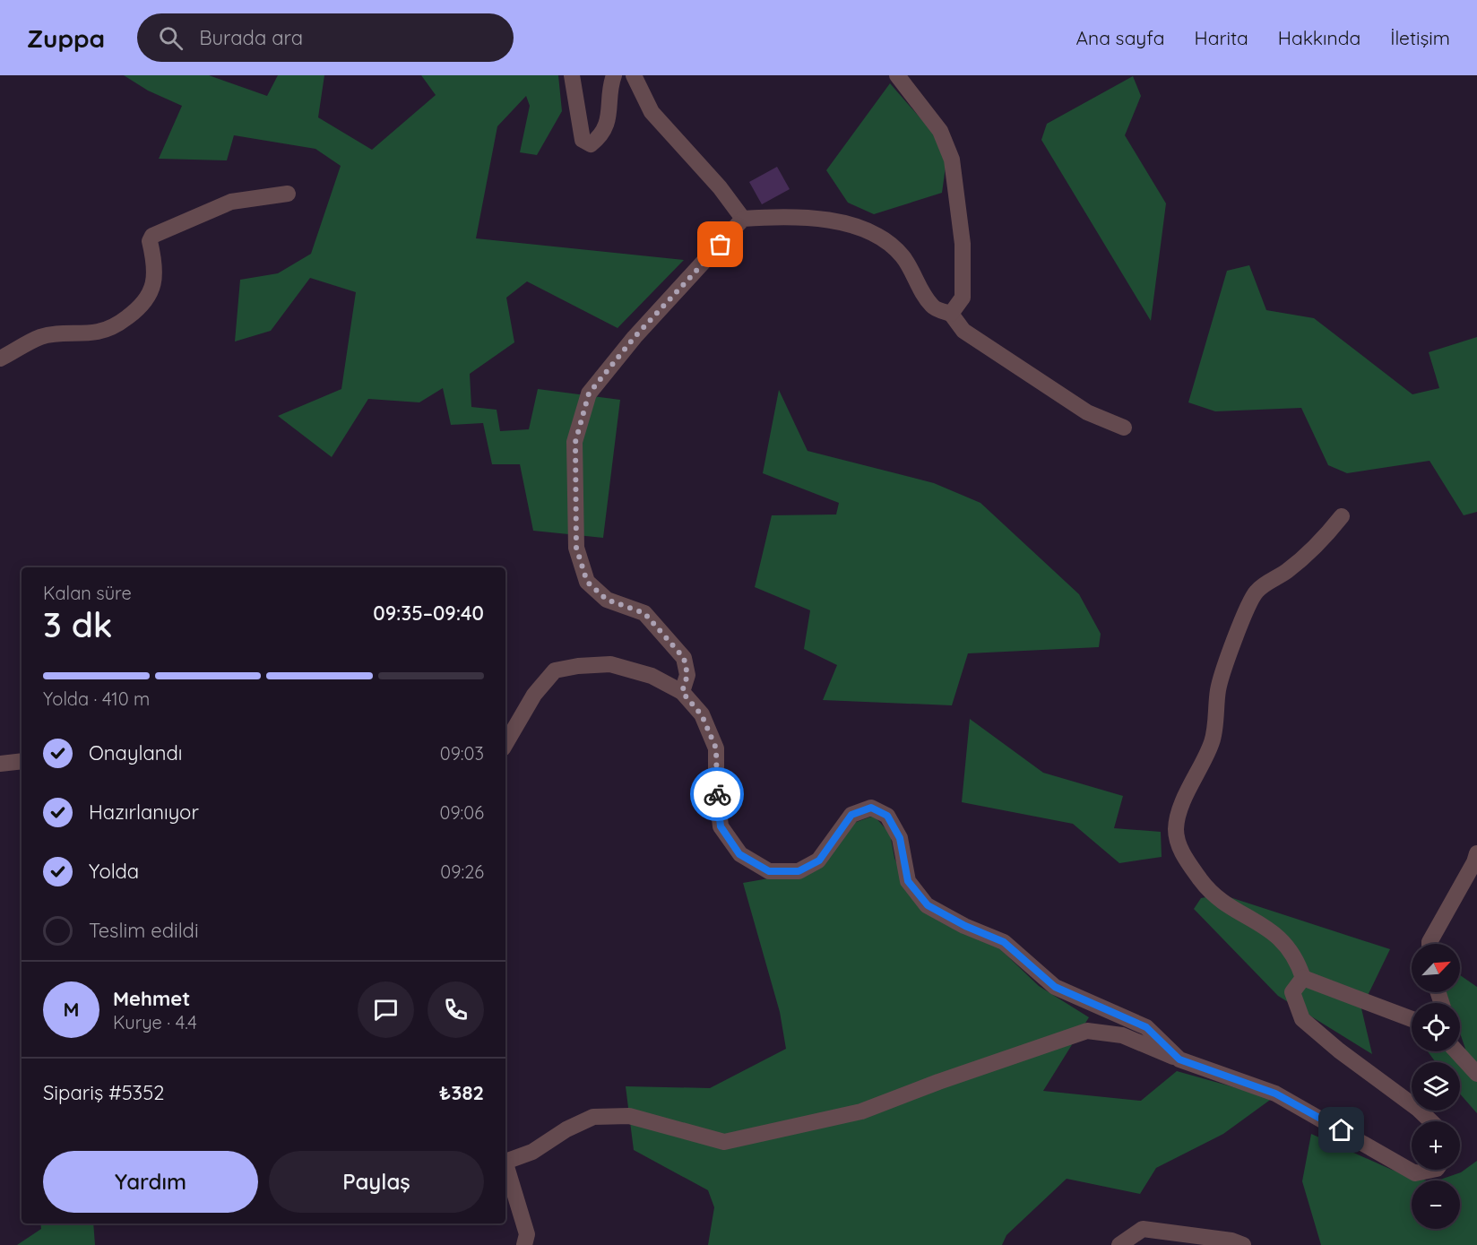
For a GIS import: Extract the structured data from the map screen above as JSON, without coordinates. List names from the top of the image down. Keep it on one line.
{"north":"top right","page":{"header":"Zuppa","search":"Burada ara","nav":["Ana sayfa","Harita","Hakkında","İletişim"],"heading":["3 dk","Kalan süre","09:35–09:40"],"panel":["Mehmet","Kurye · 4.4","Sipariş #5352","₺382"],"bar":"Yolda · 410 m","list":[["Onaylandı","09:03"],["Hazırlanıyor","09:06"],["Yolda","09:26"],"Teslim edildi"],"map_buttons":["+","−"],"round":"M","buttons":["Yardım","Paylaş"]}}
